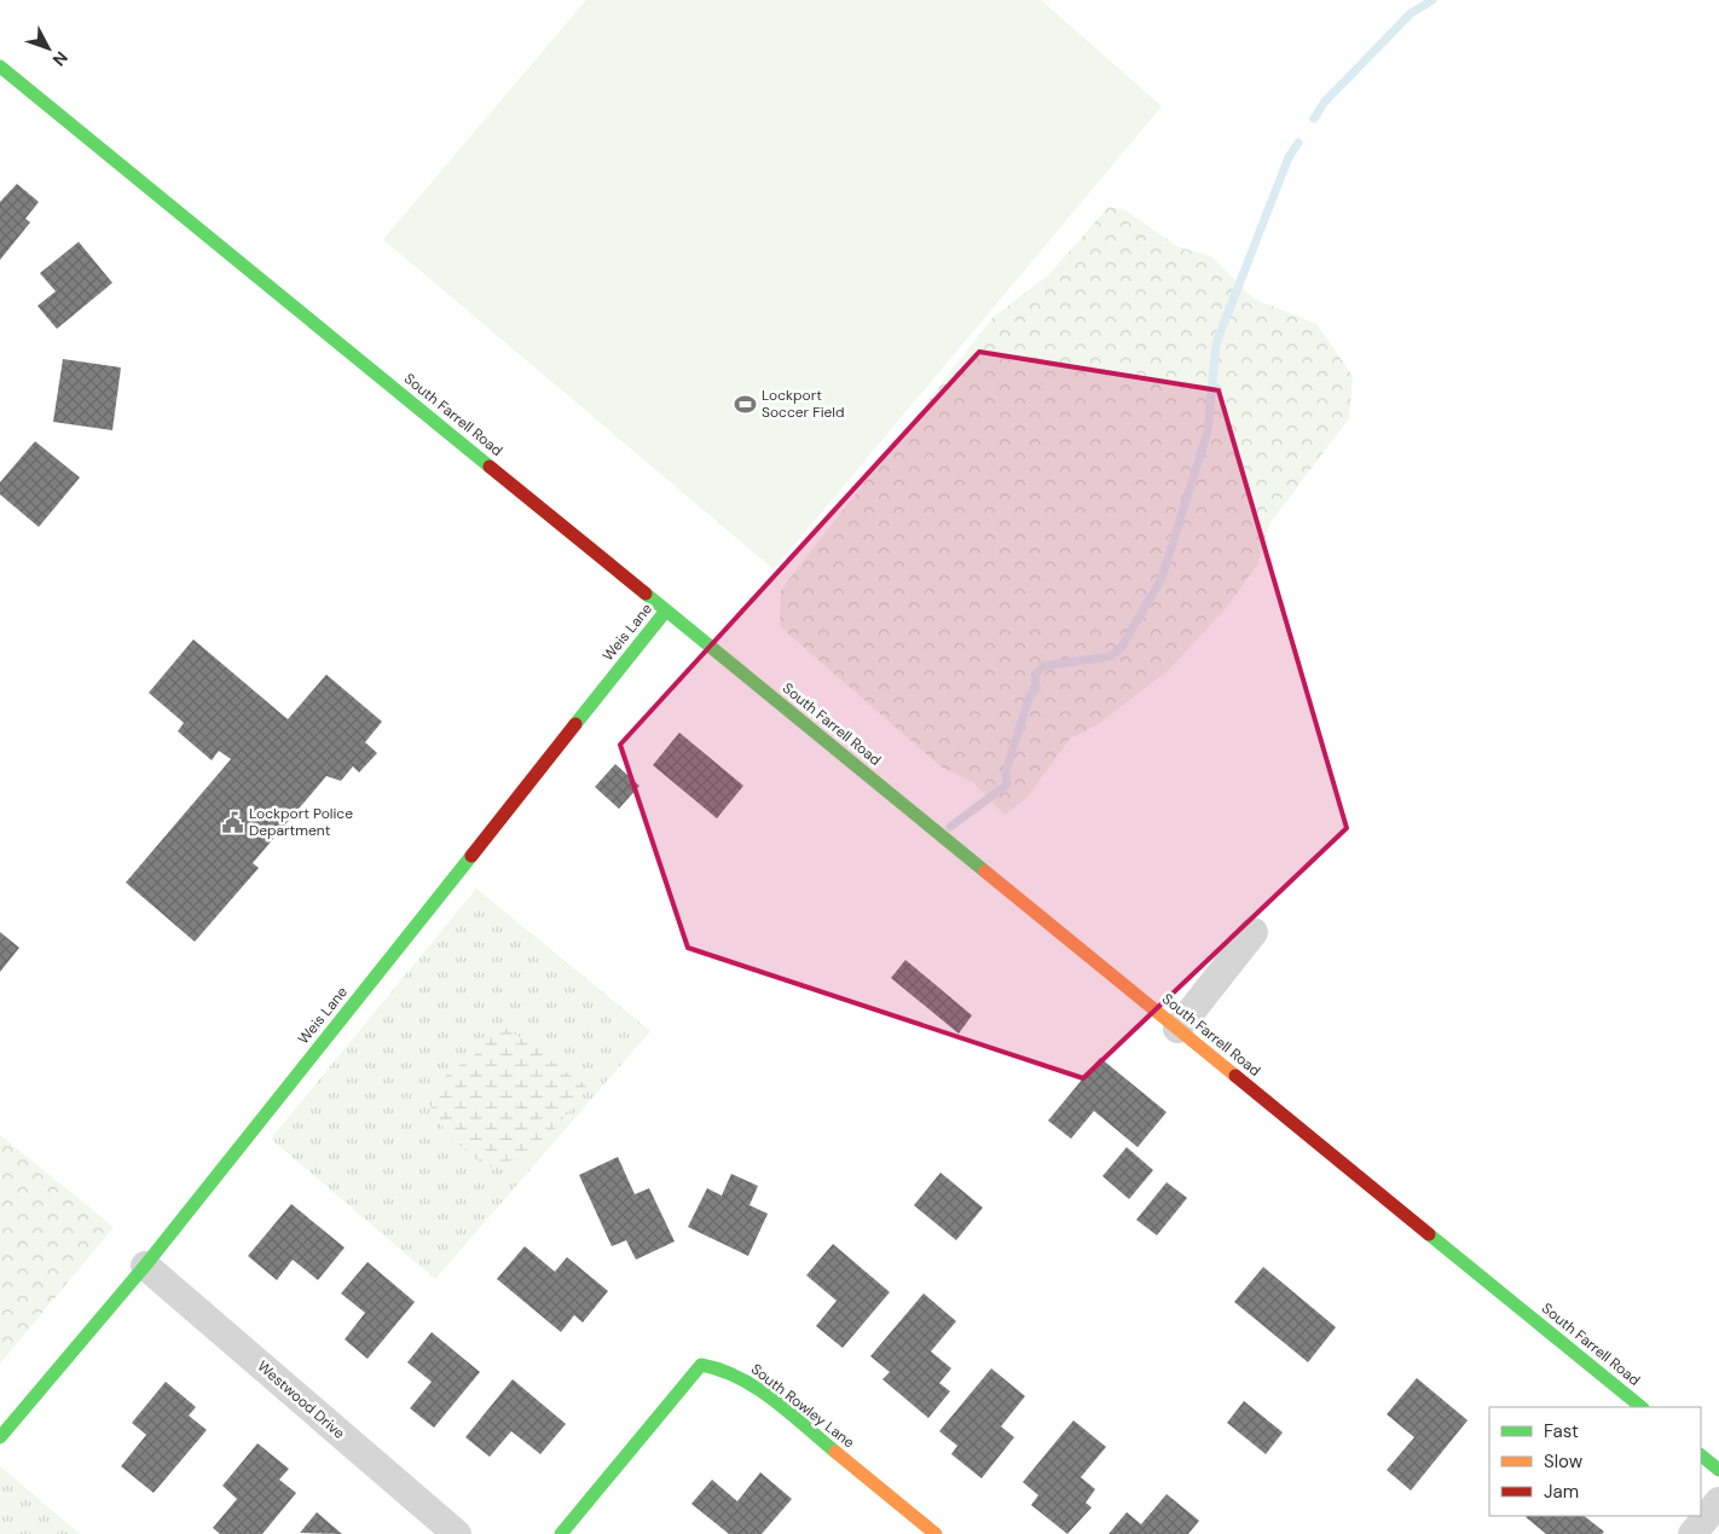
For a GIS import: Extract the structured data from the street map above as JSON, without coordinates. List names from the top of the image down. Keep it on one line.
{"streets":{"street":["South Farrell Road","Weis Lane","Westwood Drive","South Rowley Lane"]},"crossings":[["South Farrell Road","Weis Lane"],["Weis Lane","Westwood Drive"]],"places":{"sports":["Lockport Soccer Field"],"public building":["Lockport Police Department"]},"legend":["Fast","Slow","Jam"],"north":"bottom right"}
